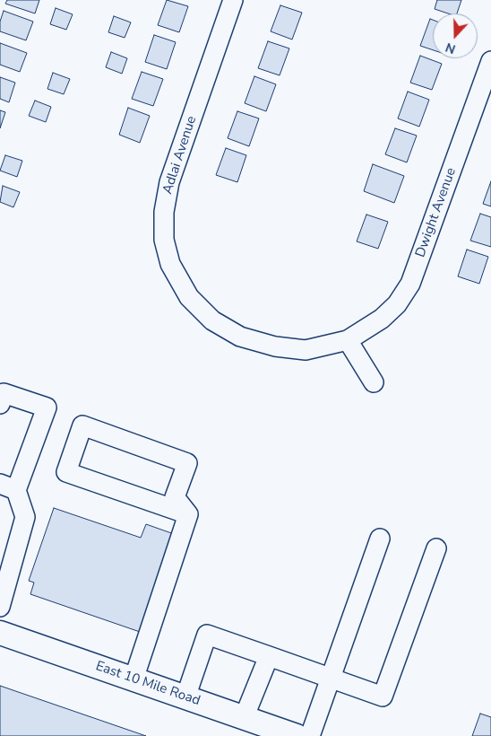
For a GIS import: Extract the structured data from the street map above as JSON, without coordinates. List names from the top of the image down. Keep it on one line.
{"streets":{"main road":["East 10 Mile Road"],"street":["Adlai Avenue","Dwight Avenue"]},"crossings":[["Adlai Avenue","Dwight Avenue"]],"north":"bottom"}
